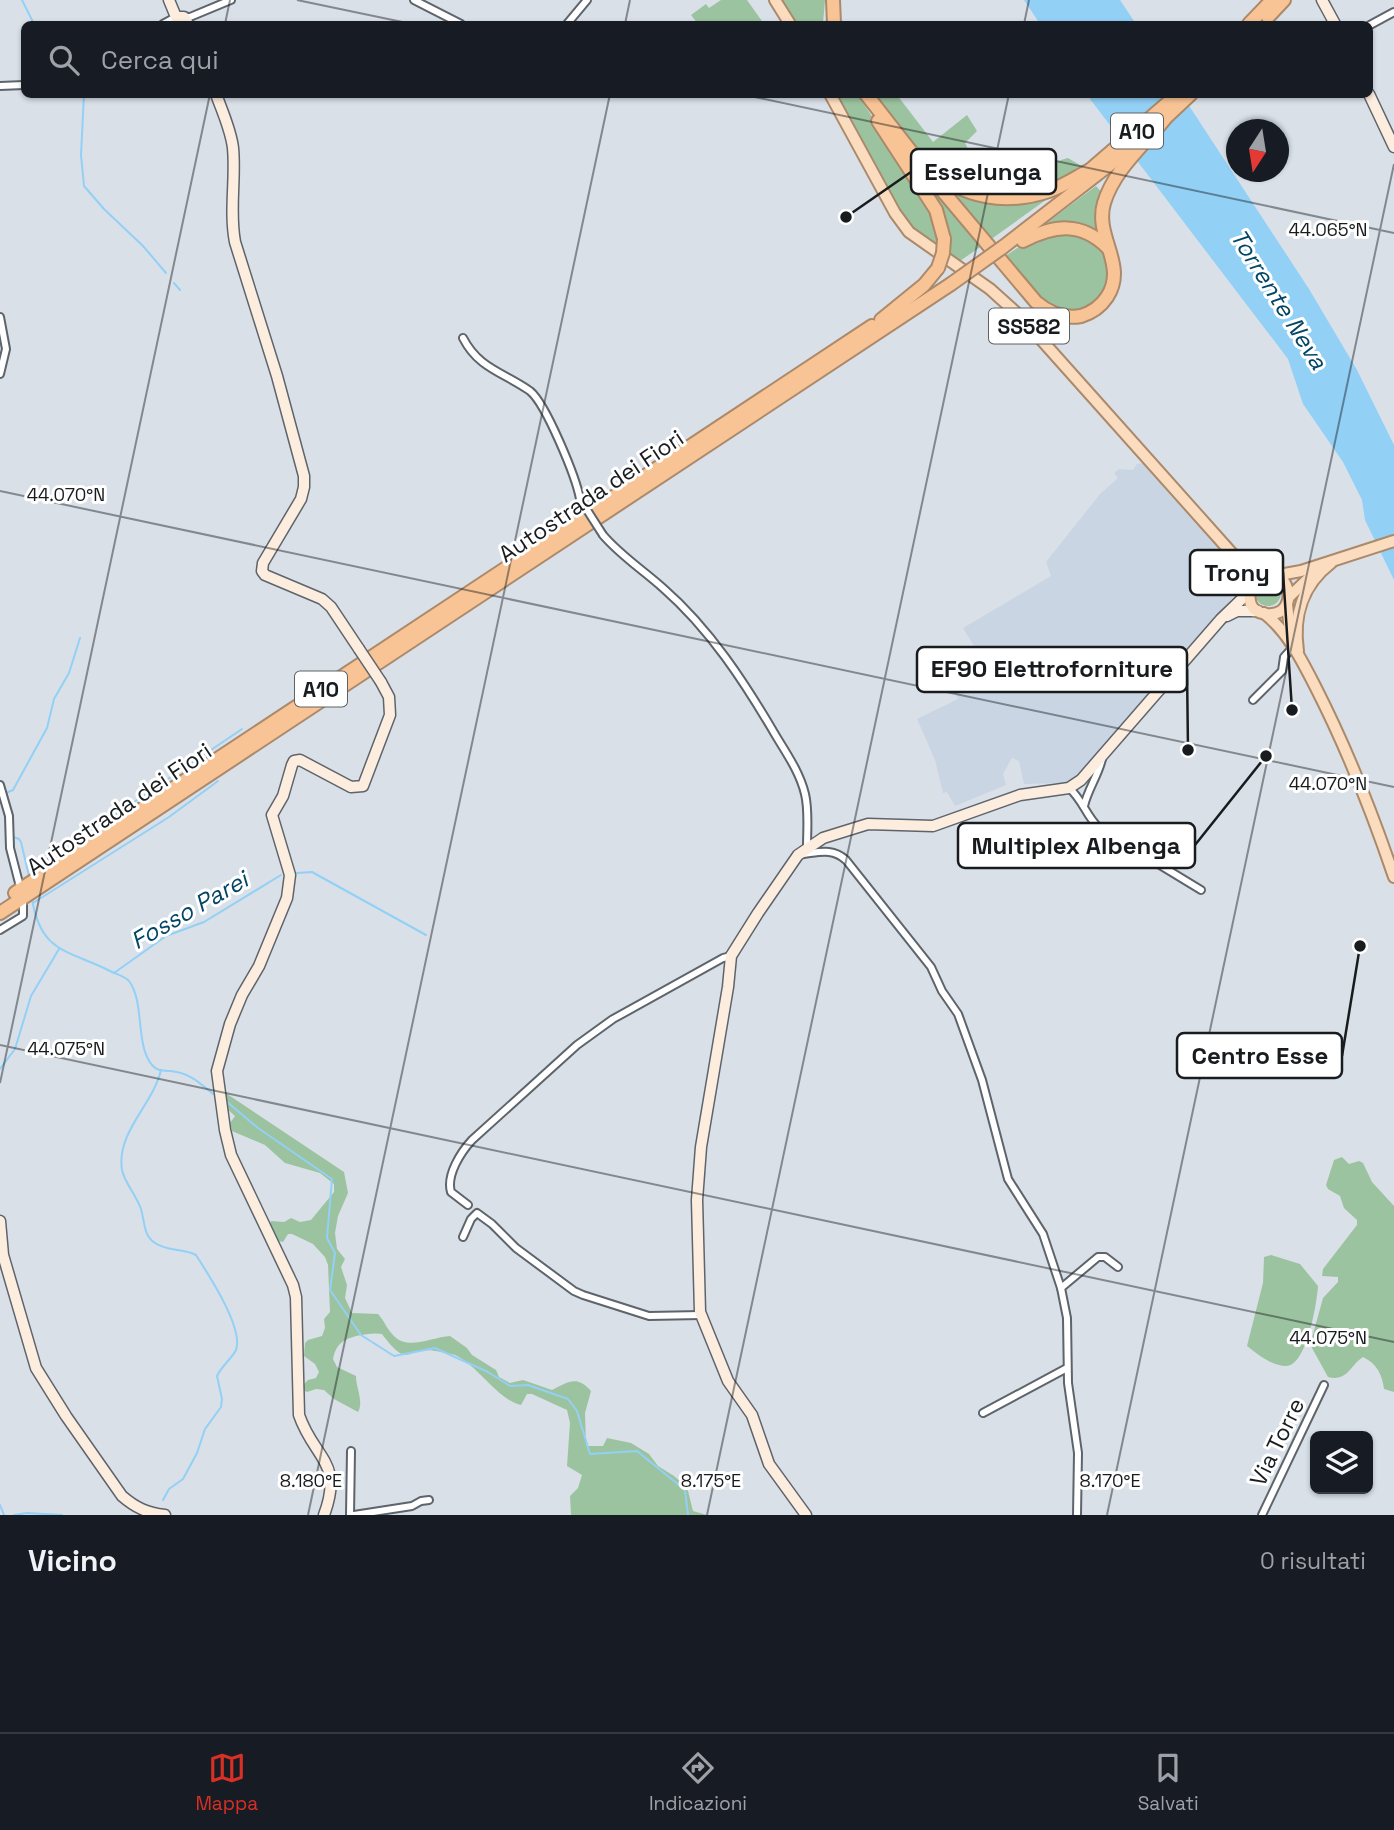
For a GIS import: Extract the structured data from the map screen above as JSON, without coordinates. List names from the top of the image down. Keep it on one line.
{"streets":{"highway":["A10","Autostrada dei Fiori"],"main road":["SS582"],"street":["Via Torre"]},"water":["Torrente Neva","Fosso Parei"],"places":["Esselunga","Trony","EF90 Elettroforniture","Multiplex Albenga","Centro Esse"],"north":"bottom","page":{"search":"Cerca qui","heading":["Vicino","0 risultati"],"nav":["Mappa","Indicazioni","Salvati"]},"coordinates":["44.065°N","44.070°N","44.075°N","8.180°E","8.175°E","8.170°E"]}
